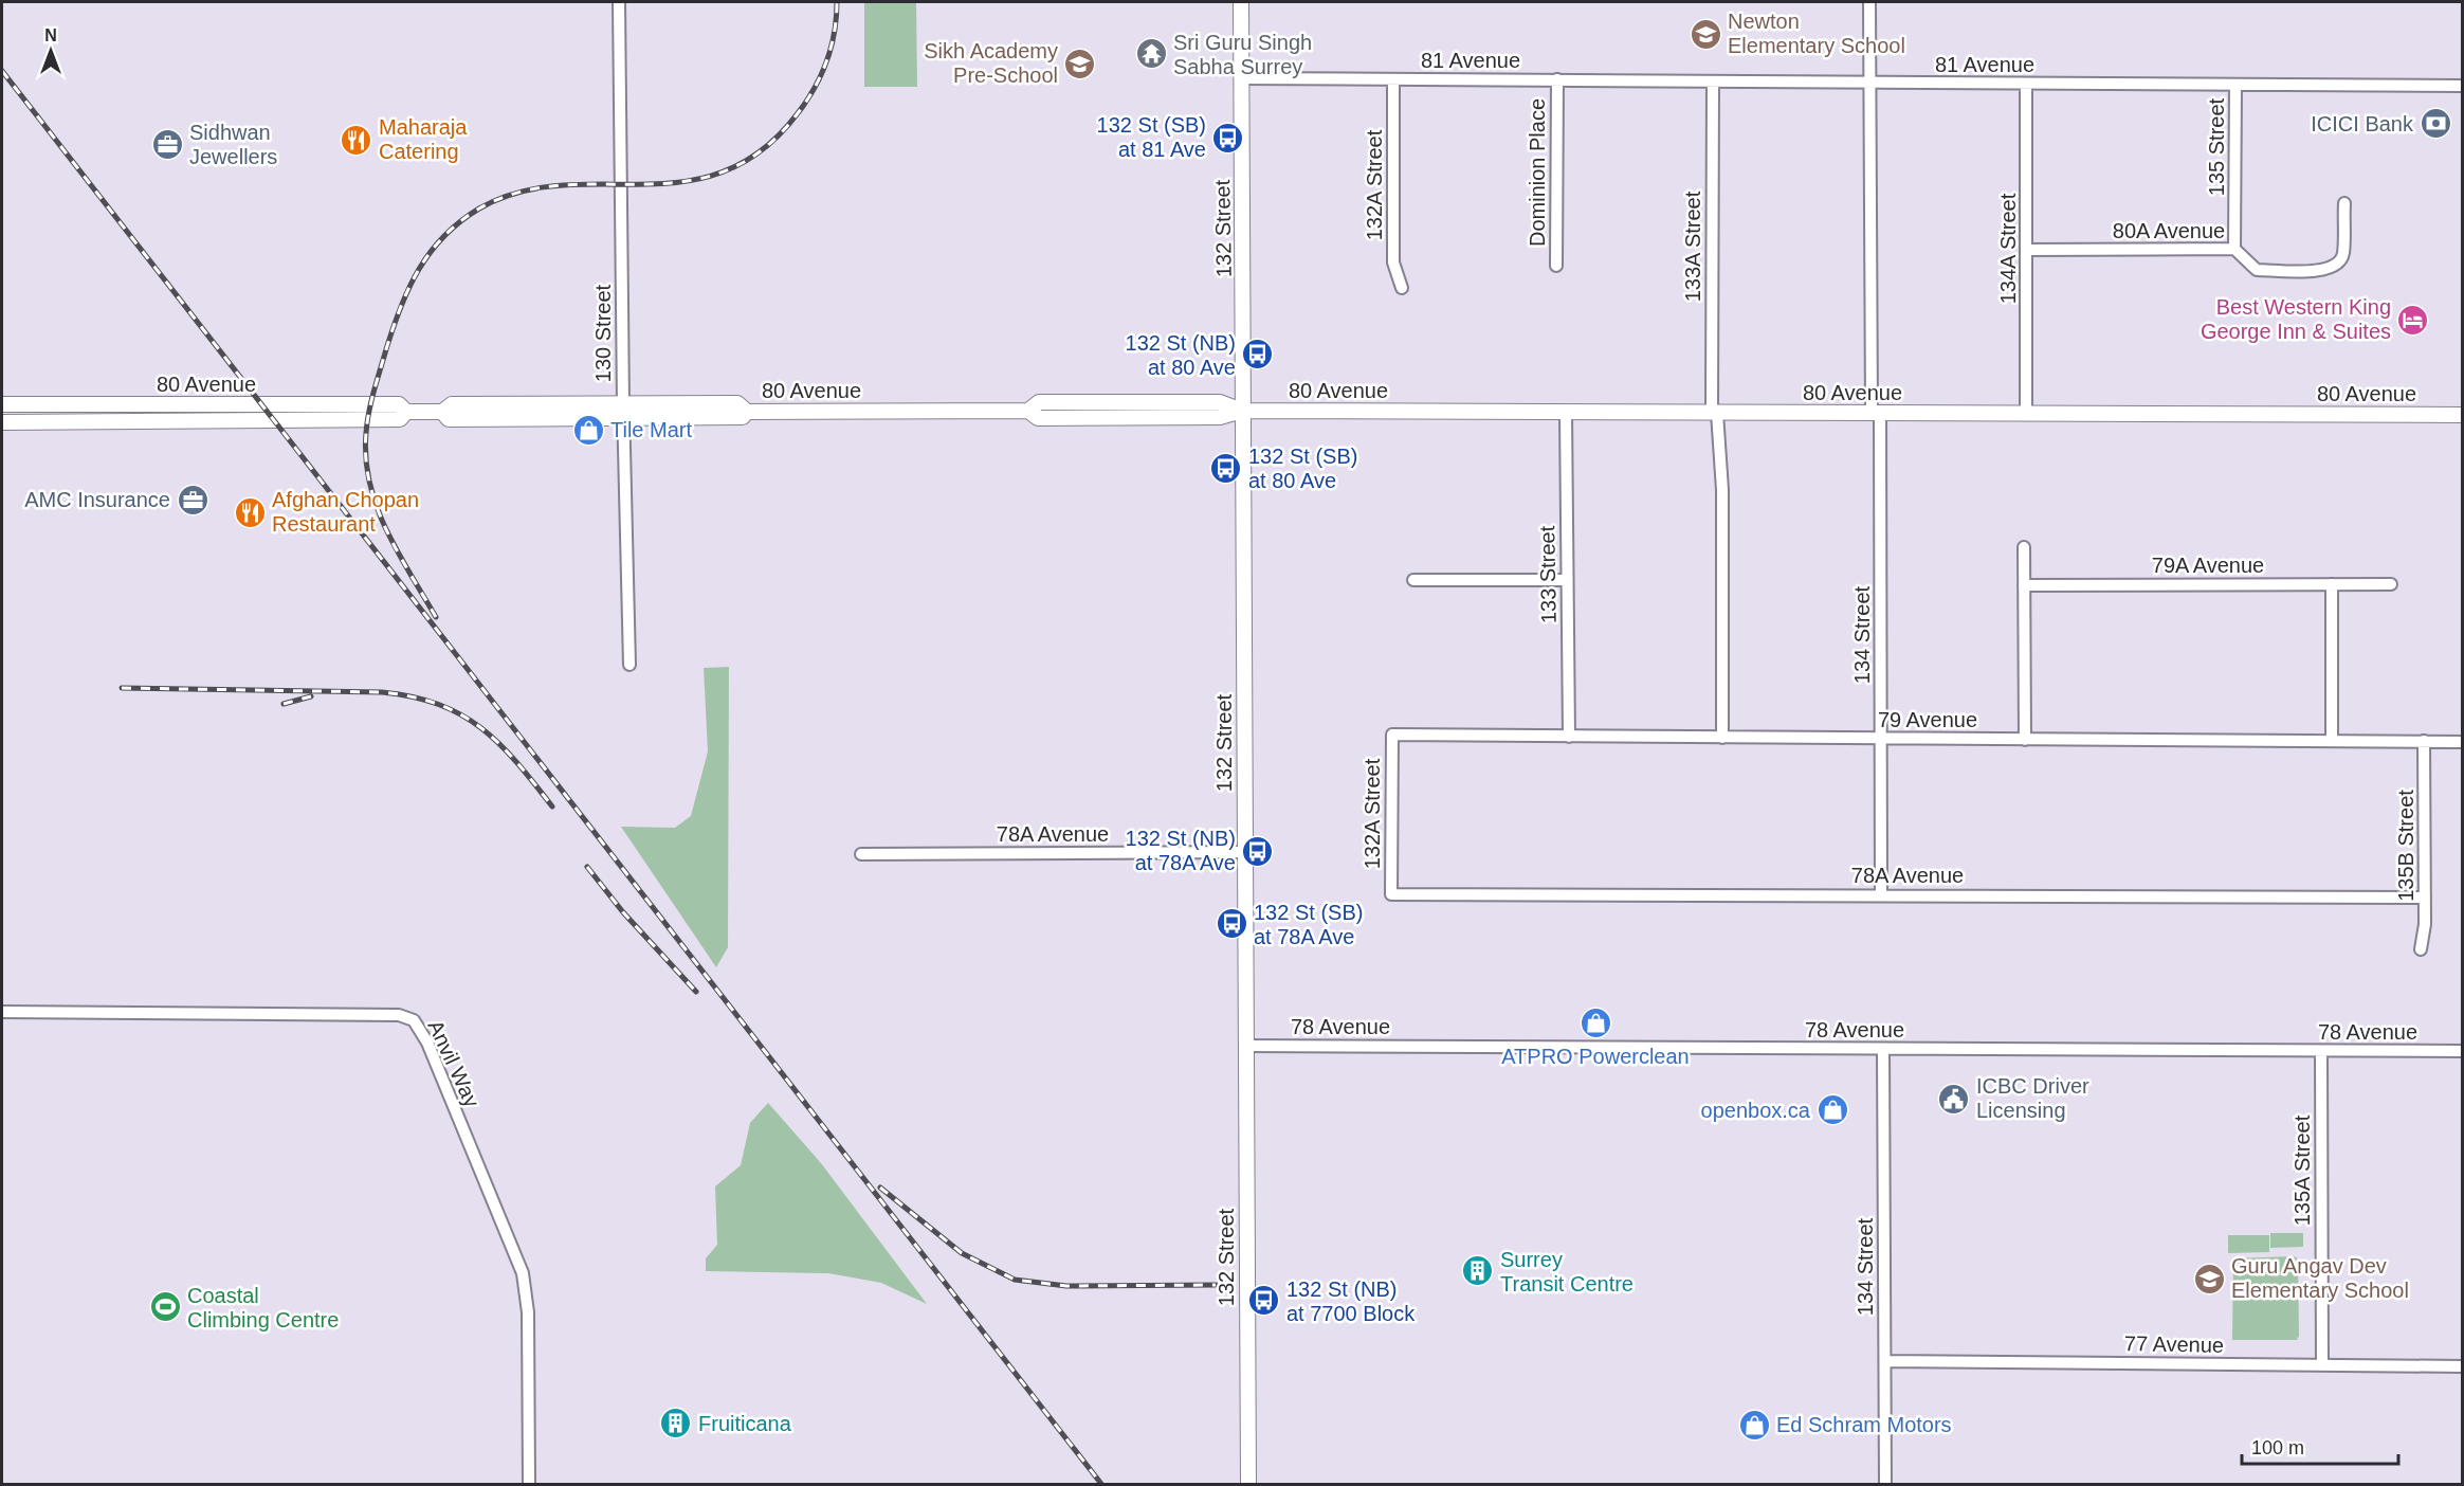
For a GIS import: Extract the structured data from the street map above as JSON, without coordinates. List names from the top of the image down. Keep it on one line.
{"streets":{"main road":["132 Street","80 Avenue"],"street":["81 Avenue","135 Street","Dominion Place","132A Street","80A Avenue","133A Street","134A Street","130 Street","79A Avenue","133 Street","134 Street","79 Avenue","78A Avenue","135B Street","78 Avenue","Anvil Way","135A Street","77 Avenue"]},"crossings":[["81 Avenue","135 Street"],["81 Avenue","Dominion Place"],["81 Avenue","132A Street"],["81 Avenue","132 Street"],["81 Avenue","133A Street"],["81 Avenue","134A Street"],["81 Avenue","134 Street"],["135 Street","80A Avenue"],["132A Street","79 Avenue"],["132A Street","78A Avenue"],["132 Street","80 Avenue"],["132 Street","78A Avenue"],["132 Street","78 Avenue"],["80A Avenue","134A Street"],["133A Street","80 Avenue"],["133A Street","79 Avenue"],["134A Street","80 Avenue"],["130 Street","80 Avenue"],["80 Avenue","133 Street"],["80 Avenue","134 Street"],["133 Street","79 Avenue"],["134 Street","79 Avenue"],["134 Street","78A Avenue"],["134 Street","78 Avenue"],["134 Street","77 Avenue"],["79 Avenue","135B Street"],["78A Avenue","135B Street"],["78 Avenue","135A Street"],["135A Street","77 Avenue"]],"places":{"school or university":["Newton Elementary School","Sikh Academy Pre-School","Guru Angav Dev Elementary School"],"temple":["Sri Guru Singh Sabha Surrey"],"bank":["ICICI Bank"],"bus stop":["132 St (SB) at 81 Ave","132 St (NB) at 80 Ave","132 St (SB) at 80 Ave","132 St (NB) at 78A Ave","132 St (SB) at 78A Ave","132 St (NB) at 7700 Block"],"restaurant":["Maharaja Catering","Afghan Chopan Restaurant"],"office":["Sidhwan Jewellers","AMC Insurance"],"hotel":["Best Western King George Inn & Suites"],"shop":["Tile Mart","ATPRO Powerclean","openbox.ca","Ed Schram Motors"],"public building":["ICBC Driver Licensing"],"building":["Surrey Transit Centre","Fruiticana"],"sports":["Coastal Climbing Centre"]},"scale_bar":"100 m","north":"top"}
